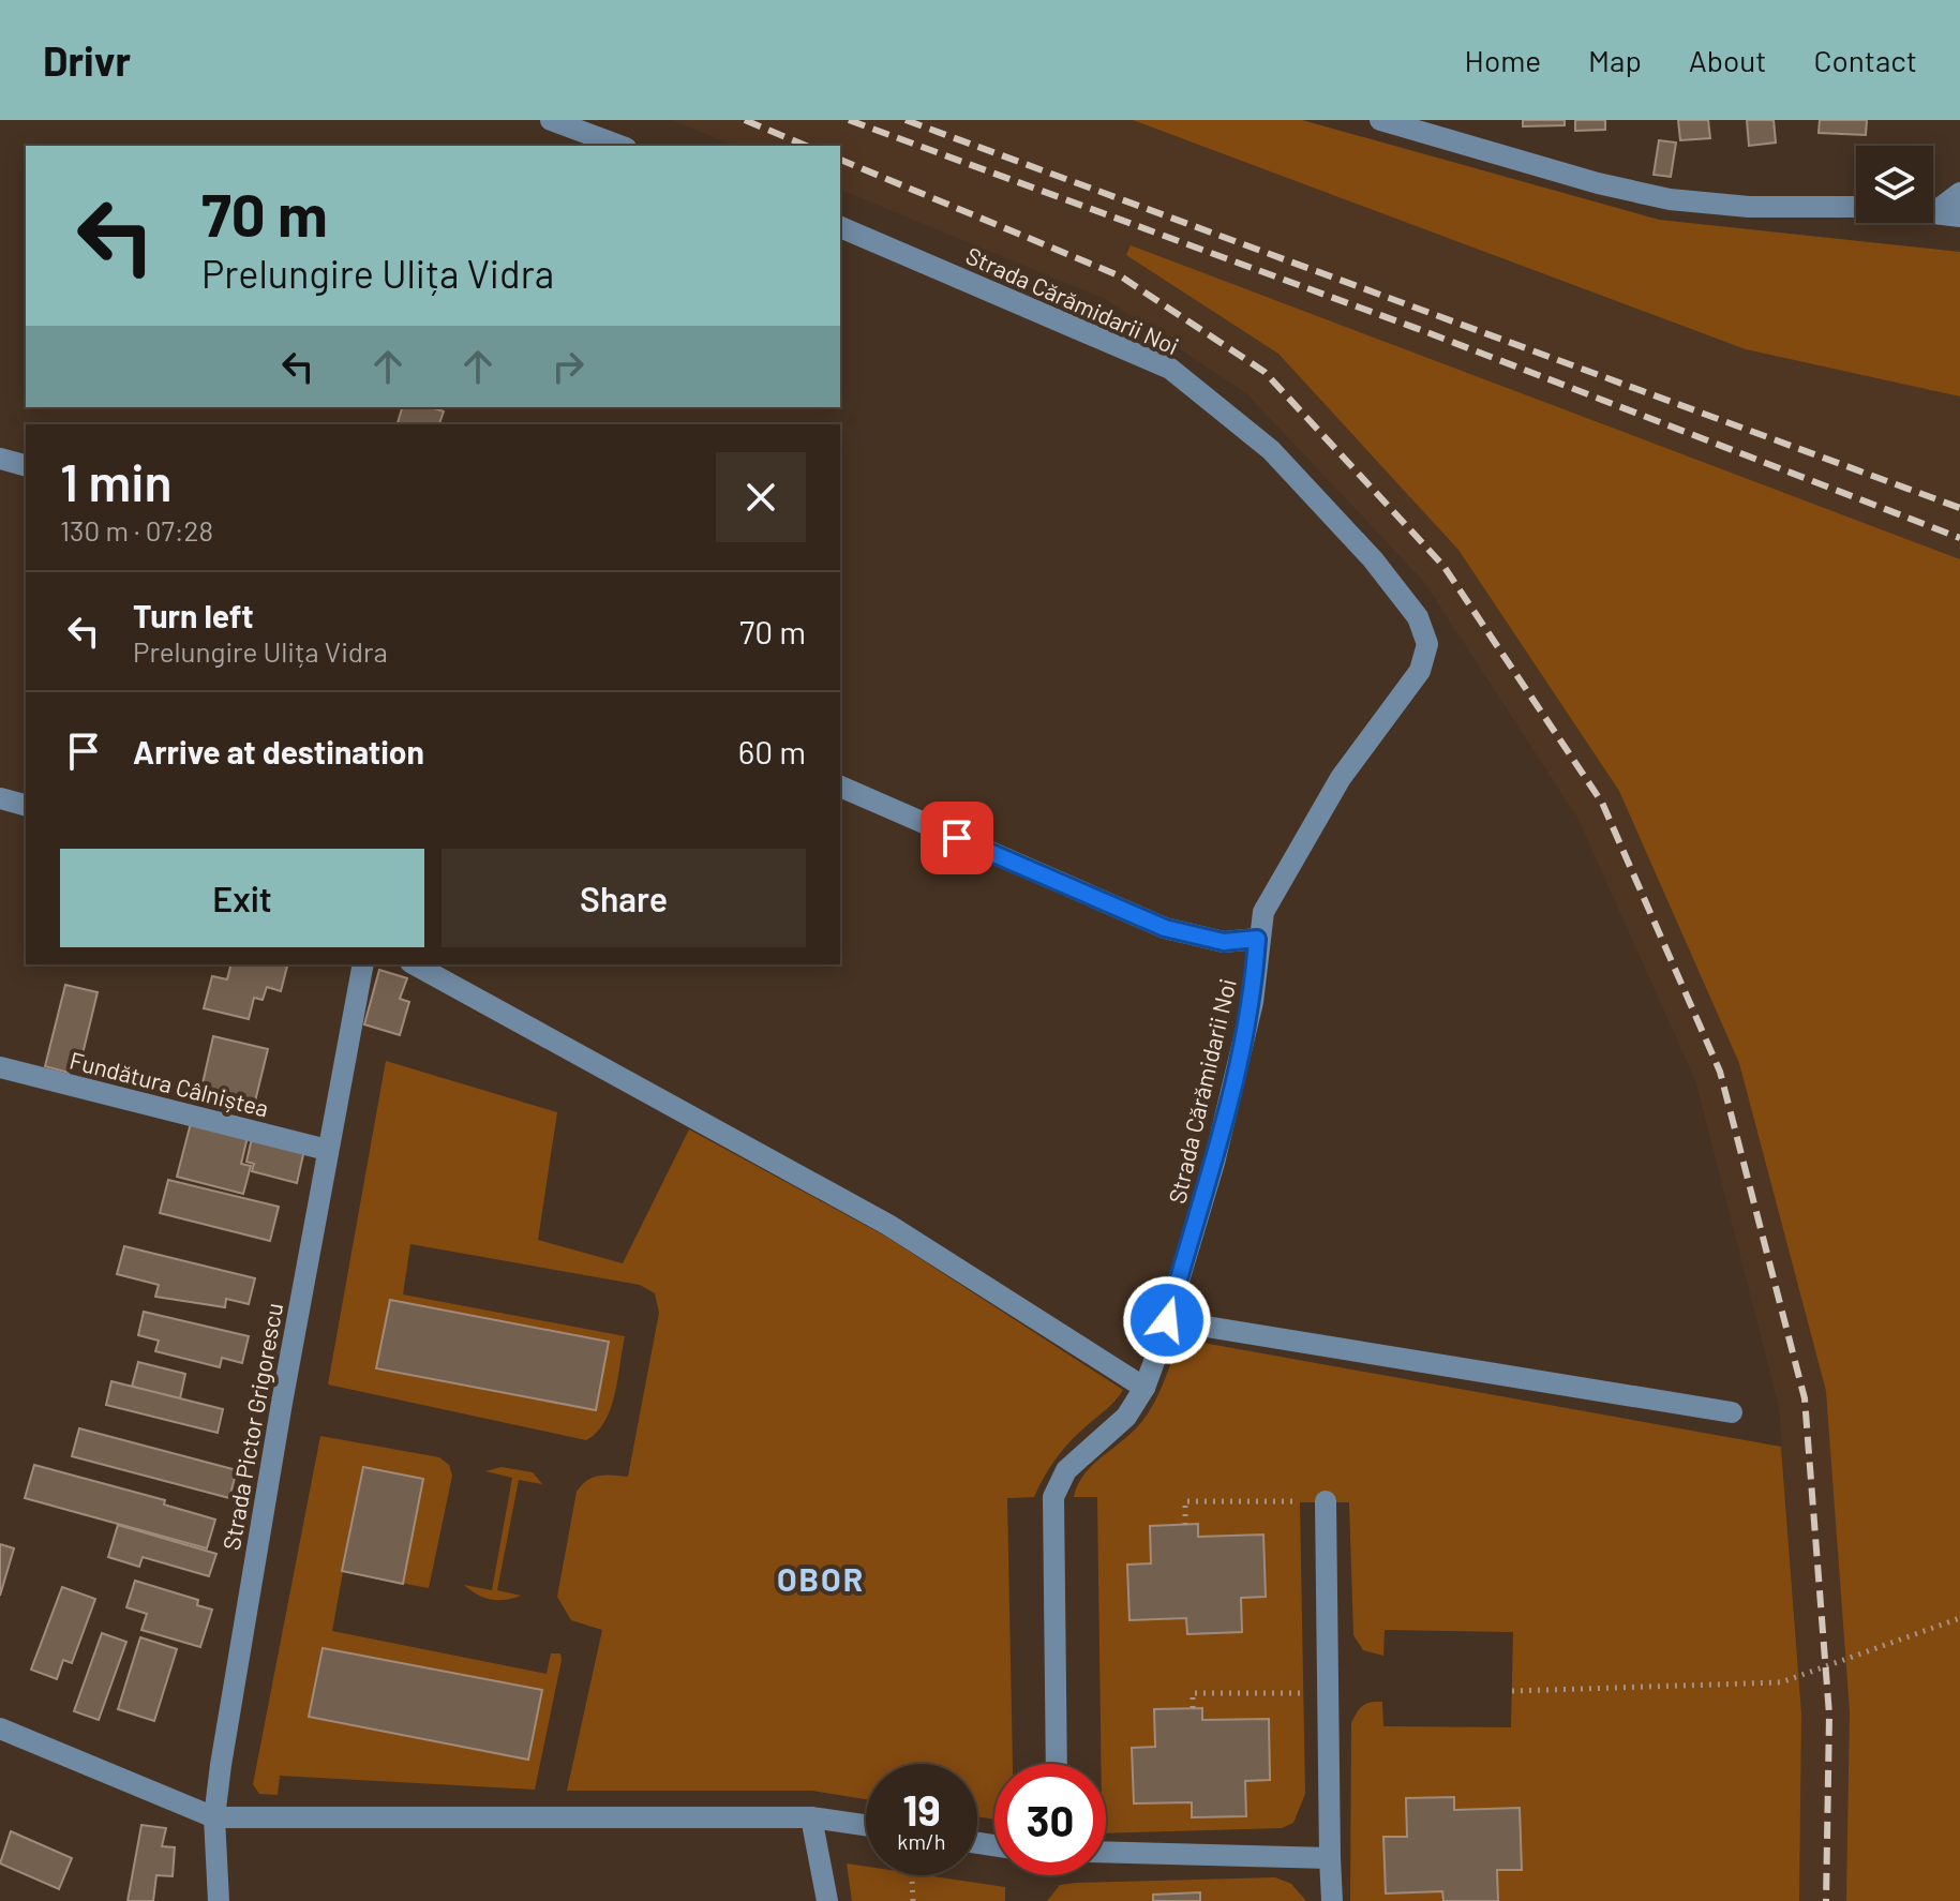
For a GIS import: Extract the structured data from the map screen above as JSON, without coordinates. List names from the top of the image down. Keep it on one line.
{"streets":{"street":["Strada Cărămidarii Noi","Fundătura Câlniștea","Strada Pictor Grigorescu"]},"crossings":[["Fundătura Câlniștea","Strada Pictor Grigorescu"]],"districts":["OBOR"],"page":{"header":"Drivr","nav":["Home","Map","About","Contact"],"turn":["70 m","Prelungire Ulița Vidra"],"heading":["1 min","130 m · 07:28"],"list":[{"name":"Turn left","note":"Prelungire Ulița Vidra","value":"70 m"},{"name":"Arrive at destination","value":"60 m"}],"buttons":["Exit","Share"],"speed":"19 km/h","limit":"30"}}
